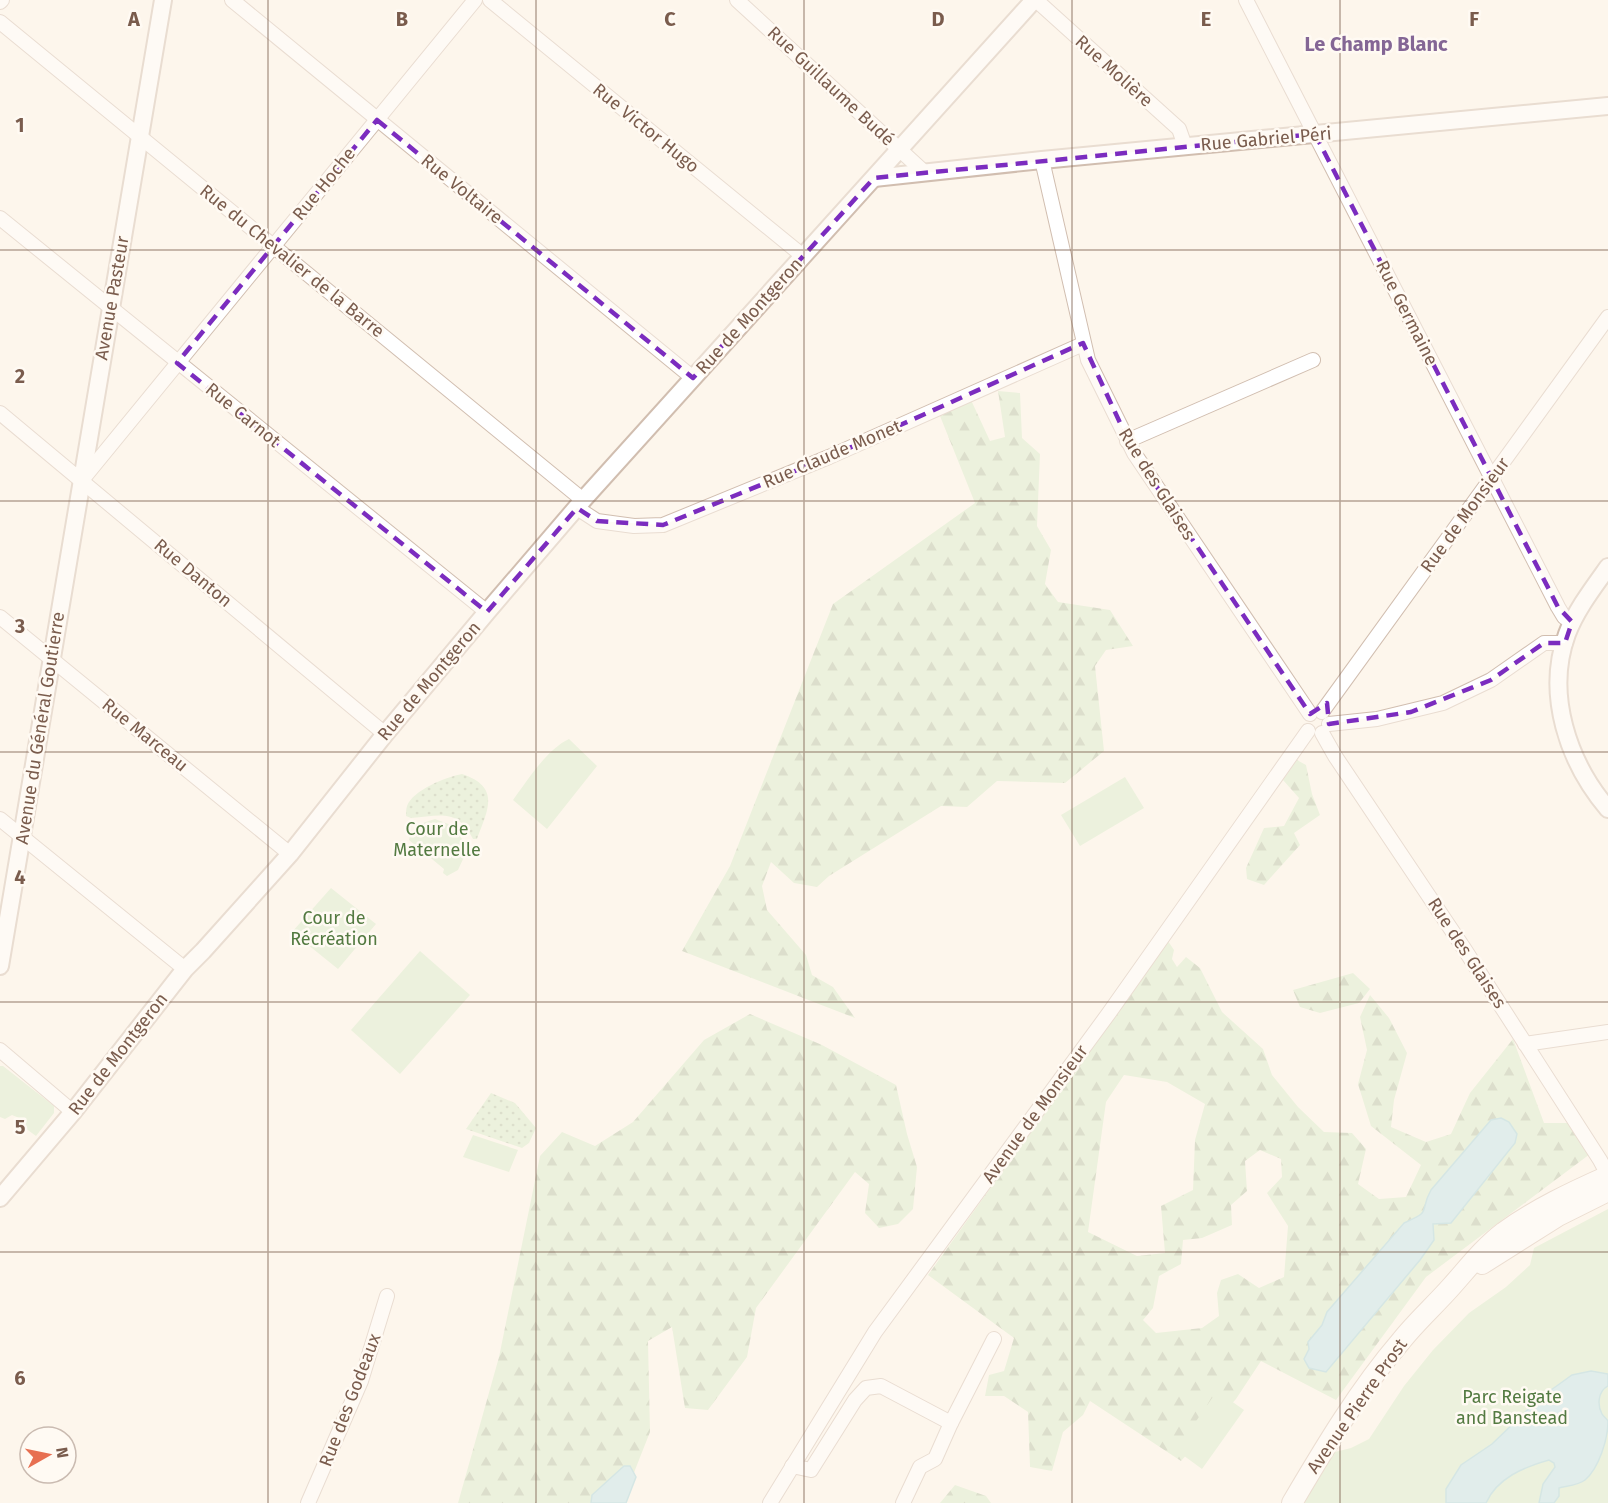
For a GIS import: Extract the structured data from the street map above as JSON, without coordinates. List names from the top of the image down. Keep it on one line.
{"streets":{"main road":["Avenue Pierre Prost"],"street":["Rue Molière","Rue Guillaume Budé","Rue Victor Hugo","Rue Gabriel Péri","Rue Hoche","Rue Voltaire","Rue du Chevalier de la Barre","Avenue Pasteur","Rue Germaine","Rue de Montgeron","Rue Carnot","Rue Claude Monet","Rue des Glaises","Rue de Monsieur","Rue Danton","Avenue du Général Goutierre","Rue Marceau","Avenue de Monsieur","Rue des Godeaux"]},"crossings":[["Rue Molière","Rue Gabriel Péri"],["Rue Molière","Rue de Montgeron"],["Rue Guillaume Budé","Rue Gabriel Péri"],["Rue Guillaume Budé","Rue de Montgeron"],["Rue Victor Hugo","Rue de Montgeron"],["Rue Gabriel Péri","Rue Germaine"],["Rue Gabriel Péri","Rue des Glaises"],["Rue Hoche","Rue Voltaire"],["Rue Hoche","Rue du Chevalier de la Barre"],["Rue Hoche","Avenue Pasteur"],["Rue Hoche","Rue Carnot"],["Rue Hoche","Rue Danton"],["Rue Voltaire","Rue de Montgeron"],["Rue du Chevalier de la Barre","Avenue Pasteur"],["Rue du Chevalier de la Barre","Rue de Montgeron"],["Rue du Chevalier de la Barre","Rue Claude Monet"],["Avenue Pasteur","Rue Carnot"],["Avenue Pasteur","Rue Danton"],["Avenue Pasteur","Avenue du Général Goutierre"],["Rue Germaine","Rue de Monsieur"],["Rue de Montgeron","Rue Carnot"],["Rue de Montgeron","Rue Claude Monet"],["Rue de Montgeron","Rue Danton"],["Rue de Montgeron","Rue Marceau"],["Rue Claude Monet","Rue des Glaises"],["Rue des Glaises","Rue de Monsieur"],["Rue des Glaises","Avenue de Monsieur"],["Rue des Glaises","Avenue Pierre Prost"],["Rue de Monsieur","Avenue de Monsieur"],["Avenue du Général Goutierre","Rue Marceau"]],"districts":["Le Champ Blanc"],"parks":["Cour de Maternelle","Cour de Récréation","Parc Reigate and Banstead"],"north":"right","grid":{"columns":["A","B","C","D","E","F"],"rows":["1","2","3","4","5","6"]}}
